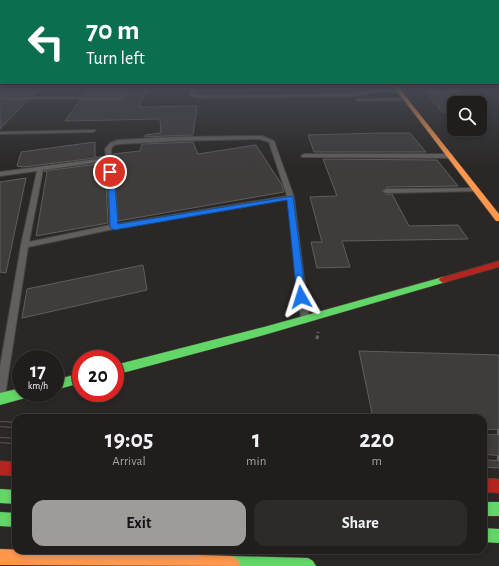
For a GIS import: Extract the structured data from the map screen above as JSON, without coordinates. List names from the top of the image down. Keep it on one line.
{"page":{"turn":["70 m","Turn left"],"speed":"17 km/h","limit":"20","eta":["19:05","Arrival","1","min","220","m"],"buttons":["Exit","Share"]}}
